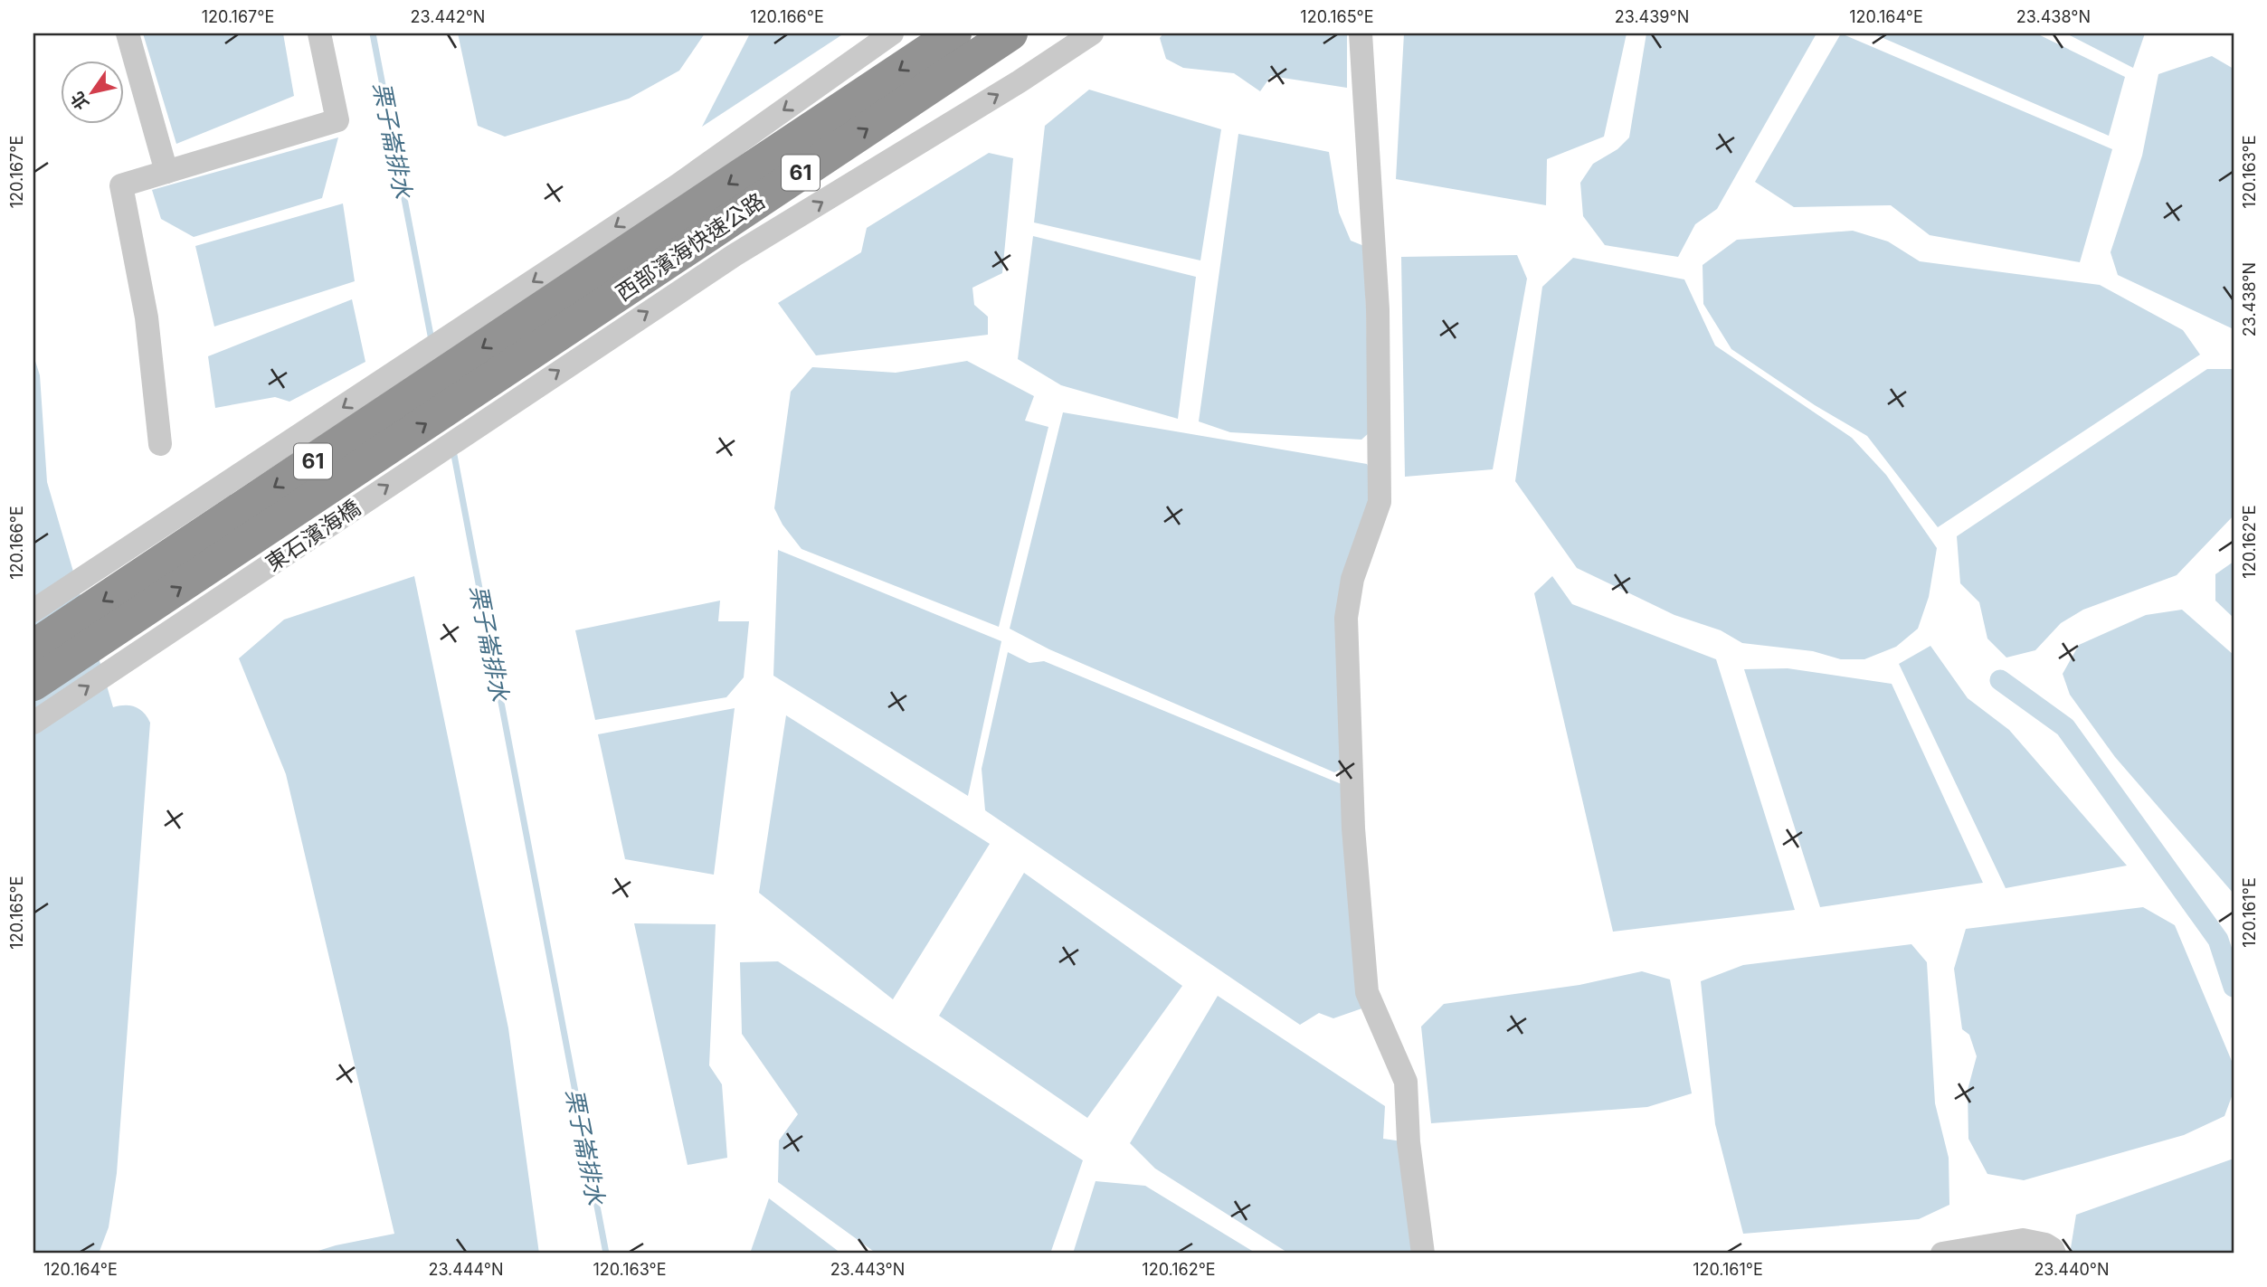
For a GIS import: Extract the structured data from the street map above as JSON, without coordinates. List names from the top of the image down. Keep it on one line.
{"streets":{"highway":["61","西部濱海快速公路","東石濱海橋"]},"crossings":[["61","西部濱海快速公路"],["西部濱海快速公路","東石濱海橋"]],"water":["栗子崙排水"],"north":"bottom left","coordinates":["120.167°E","23.442°N","120.166°E","120.165°E","23.439°N","120.164°E","23.438°N","120.163°E","120.162°E","120.161°E","23.444°N","23.443°N","23.440°N"]}
